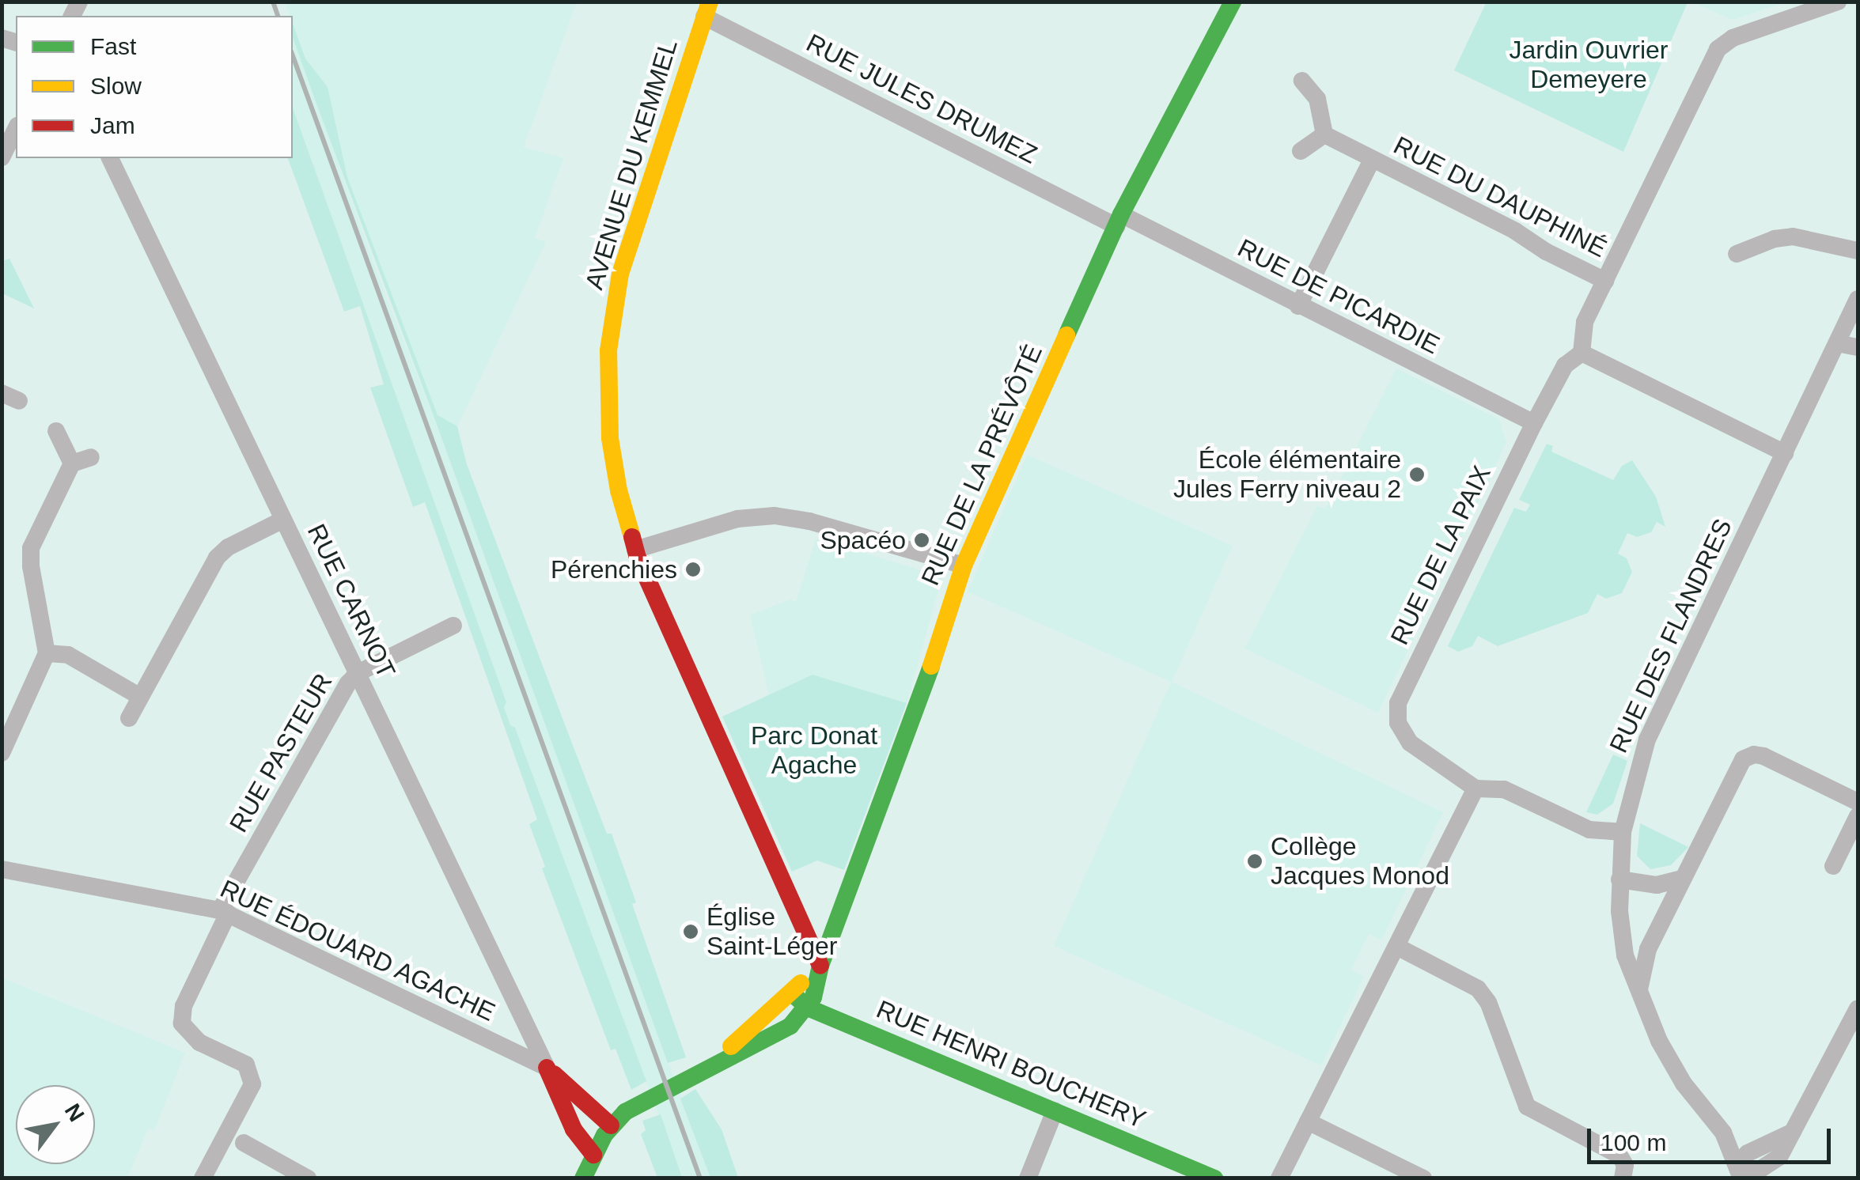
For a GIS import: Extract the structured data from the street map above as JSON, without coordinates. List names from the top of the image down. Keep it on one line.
{"streets":{"street":["RUE JULES DRUMEZ","AVENUE DU KEMMEL","RUE DU DAUPHINÉ","RUE DE PICARDIE","RUE DE LA PRÉVÔTÉ","RUE DE LA PAIX","RUE CARNOT","RUE DES FLANDRES","RUE PASTEUR","RUE ÉDOUARD AGACHE","RUE HENRI BOUCHERY"]},"crossings":[["RUE JULES DRUMEZ","AVENUE DU KEMMEL"],["RUE JULES DRUMEZ","RUE DE PICARDIE"],["RUE JULES DRUMEZ","RUE DE LA PRÉVÔTÉ"],["AVENUE DU KEMMEL","RUE DE LA PRÉVÔTÉ"],["RUE DE PICARDIE","RUE DE LA PRÉVÔTÉ"],["RUE DE PICARDIE","RUE DE LA PAIX"],["RUE DE LA PRÉVÔTÉ","RUE HENRI BOUCHERY"],["RUE CARNOT","RUE PASTEUR"],["RUE CARNOT","RUE ÉDOUARD AGACHE"],["RUE PASTEUR","RUE ÉDOUARD AGACHE"]],"parks":["Jardin Ouvrier Demeyere","Parc Donat Agache"],"places":["École élémentaire Jules Ferry niveau 2","Spacéo","Pérenchies","Collège Jacques Monod","Église Saint-Léger"],"legend":["Fast","Slow","Jam"],"scale_bar":"100 m","north":"top right"}
